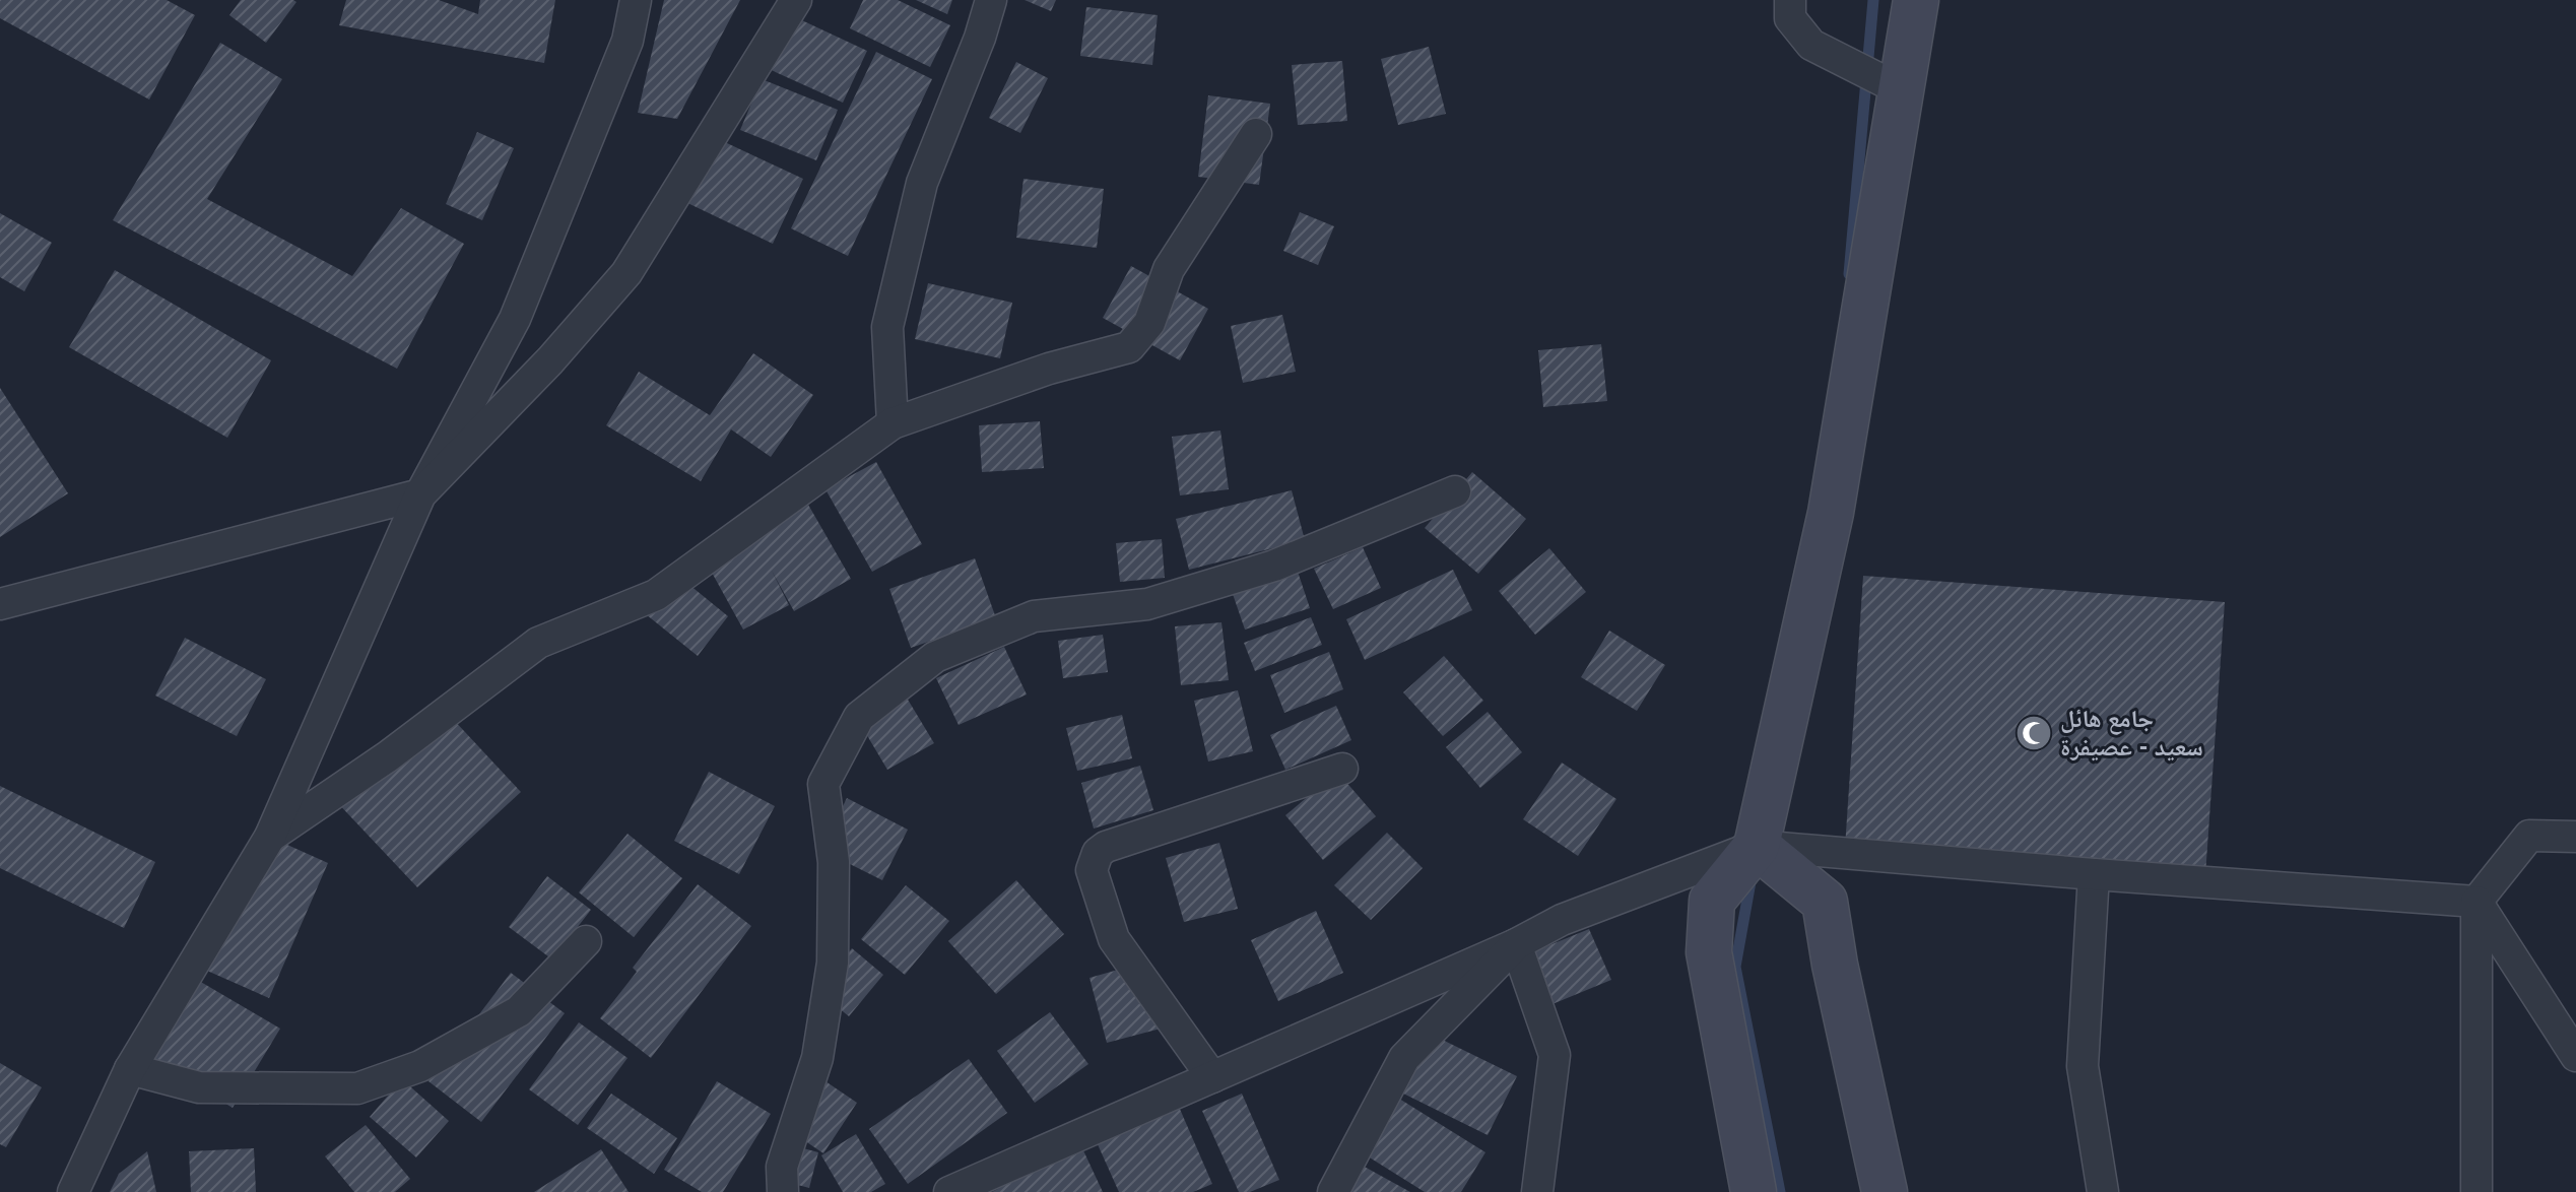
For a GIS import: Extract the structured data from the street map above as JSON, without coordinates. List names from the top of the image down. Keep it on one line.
{"places":{"mosque":["جامع هائل سعيد - عصيفرة"]}}
